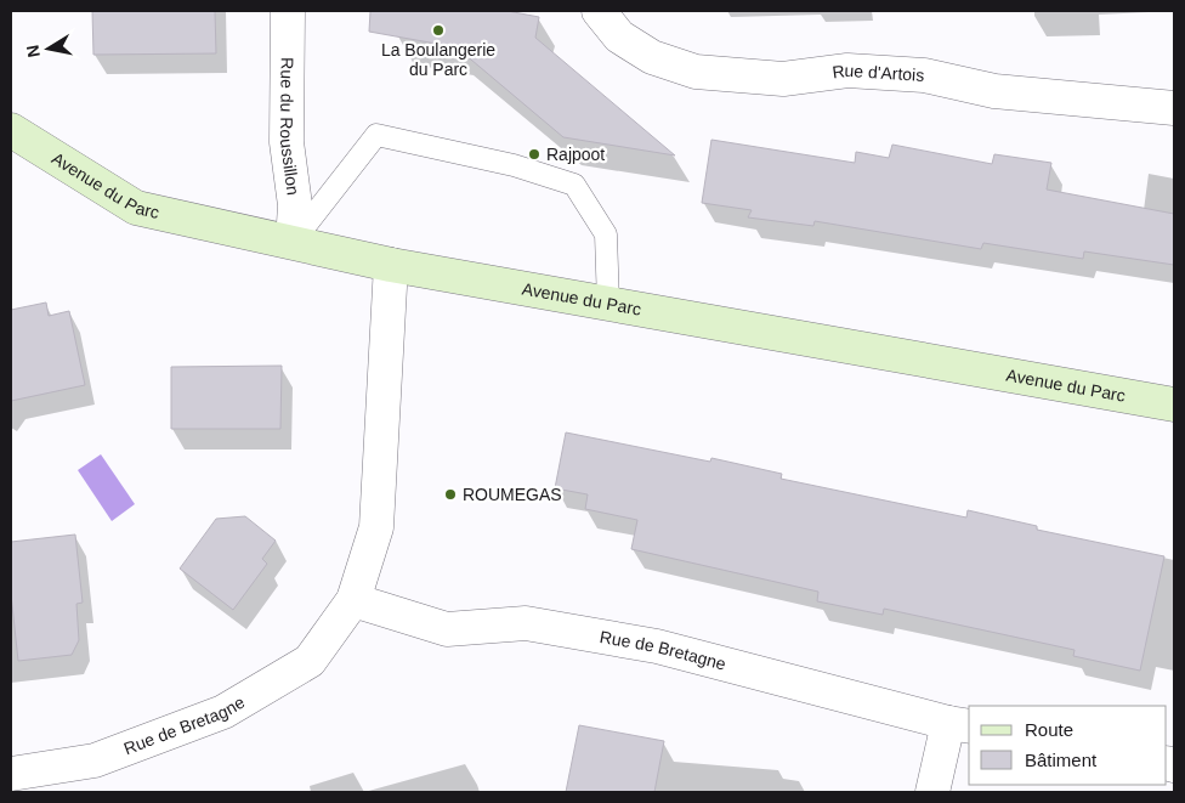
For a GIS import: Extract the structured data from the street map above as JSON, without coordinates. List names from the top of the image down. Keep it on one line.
{"streets":{"street":["Rue d'Artois","Rue du Roussillon","Avenue du Parc","Rue de Bretagne"]},"crossings":[["Rue du Roussillon","Avenue du Parc"],["Avenue du Parc","Rue de Bretagne"]],"places":["La Boulangerie du Parc","Rajpoot","ROUMEGAS"],"legend":["Route","Bâtiment"],"north":"left"}
